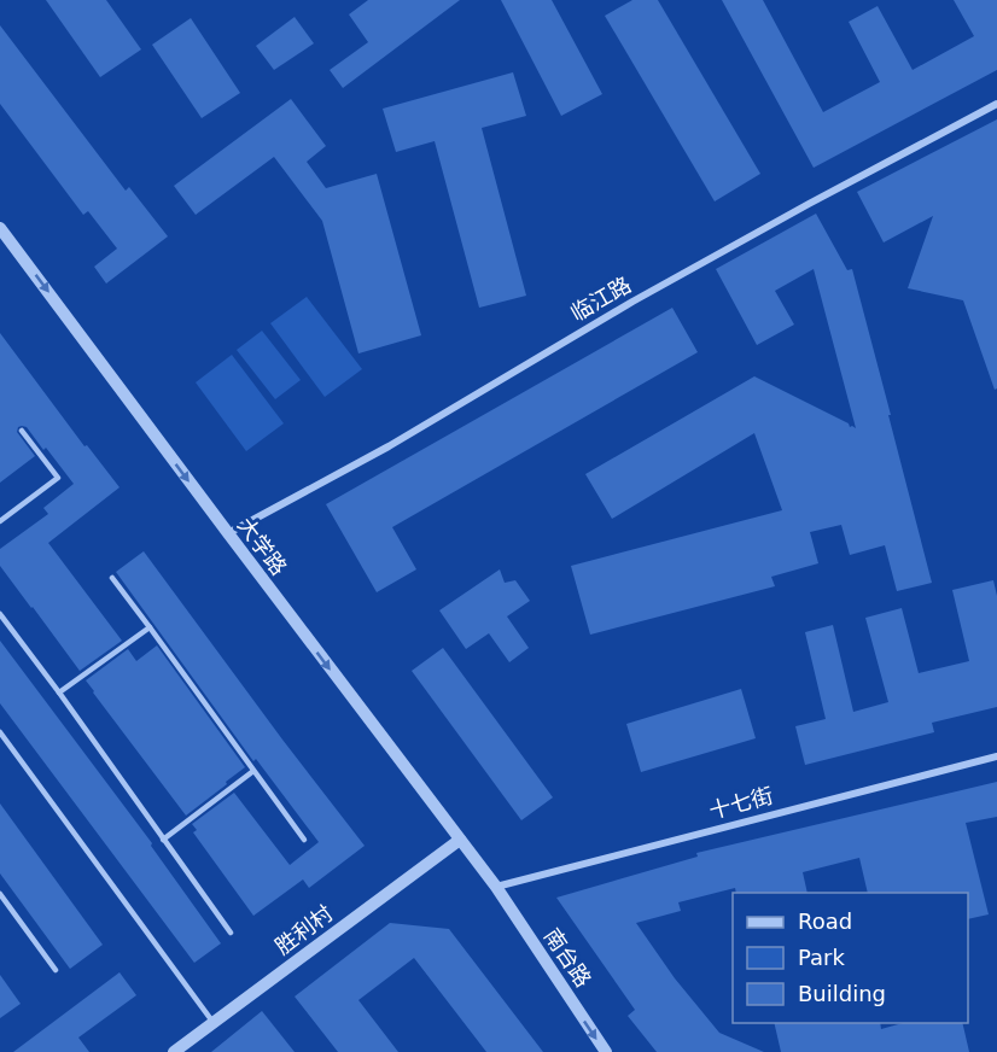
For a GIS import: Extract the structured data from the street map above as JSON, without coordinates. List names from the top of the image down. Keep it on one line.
{"streets":{"street":["临江路","大学路","十七街","胜利村","南台路"]},"crossings":[["临江路","大学路"],["大学路","十七街"],["大学路","胜利村"],["大学路","南台路"],["十七街","南台路"]],"one_way":["大学路","南台路"],"legend":["Road","Park","Building"]}
